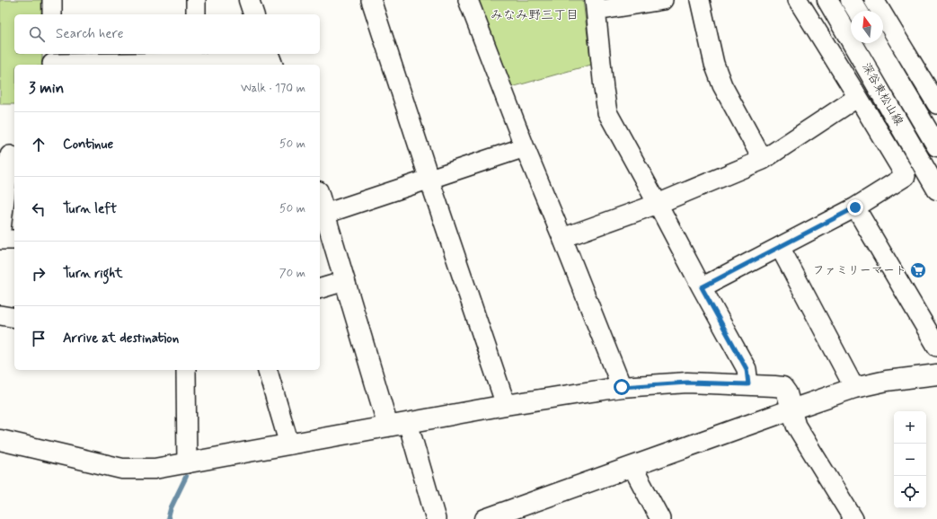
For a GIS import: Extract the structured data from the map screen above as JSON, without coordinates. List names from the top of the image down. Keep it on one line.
{"streets":{"street":["深谷東松山線"]},"districts":["みなみ野三丁目"],"places":{"supermarket":["ファミリーマート"]},"north":"top","page":{"search":"Search here","heading":["3 min","Walk · 170 m"],"list":[["Continue","50 m"],["Turn left","50 m"],["Turn right","70 m"],"Arrive at destination"],"map_buttons":["+","−"]}}
